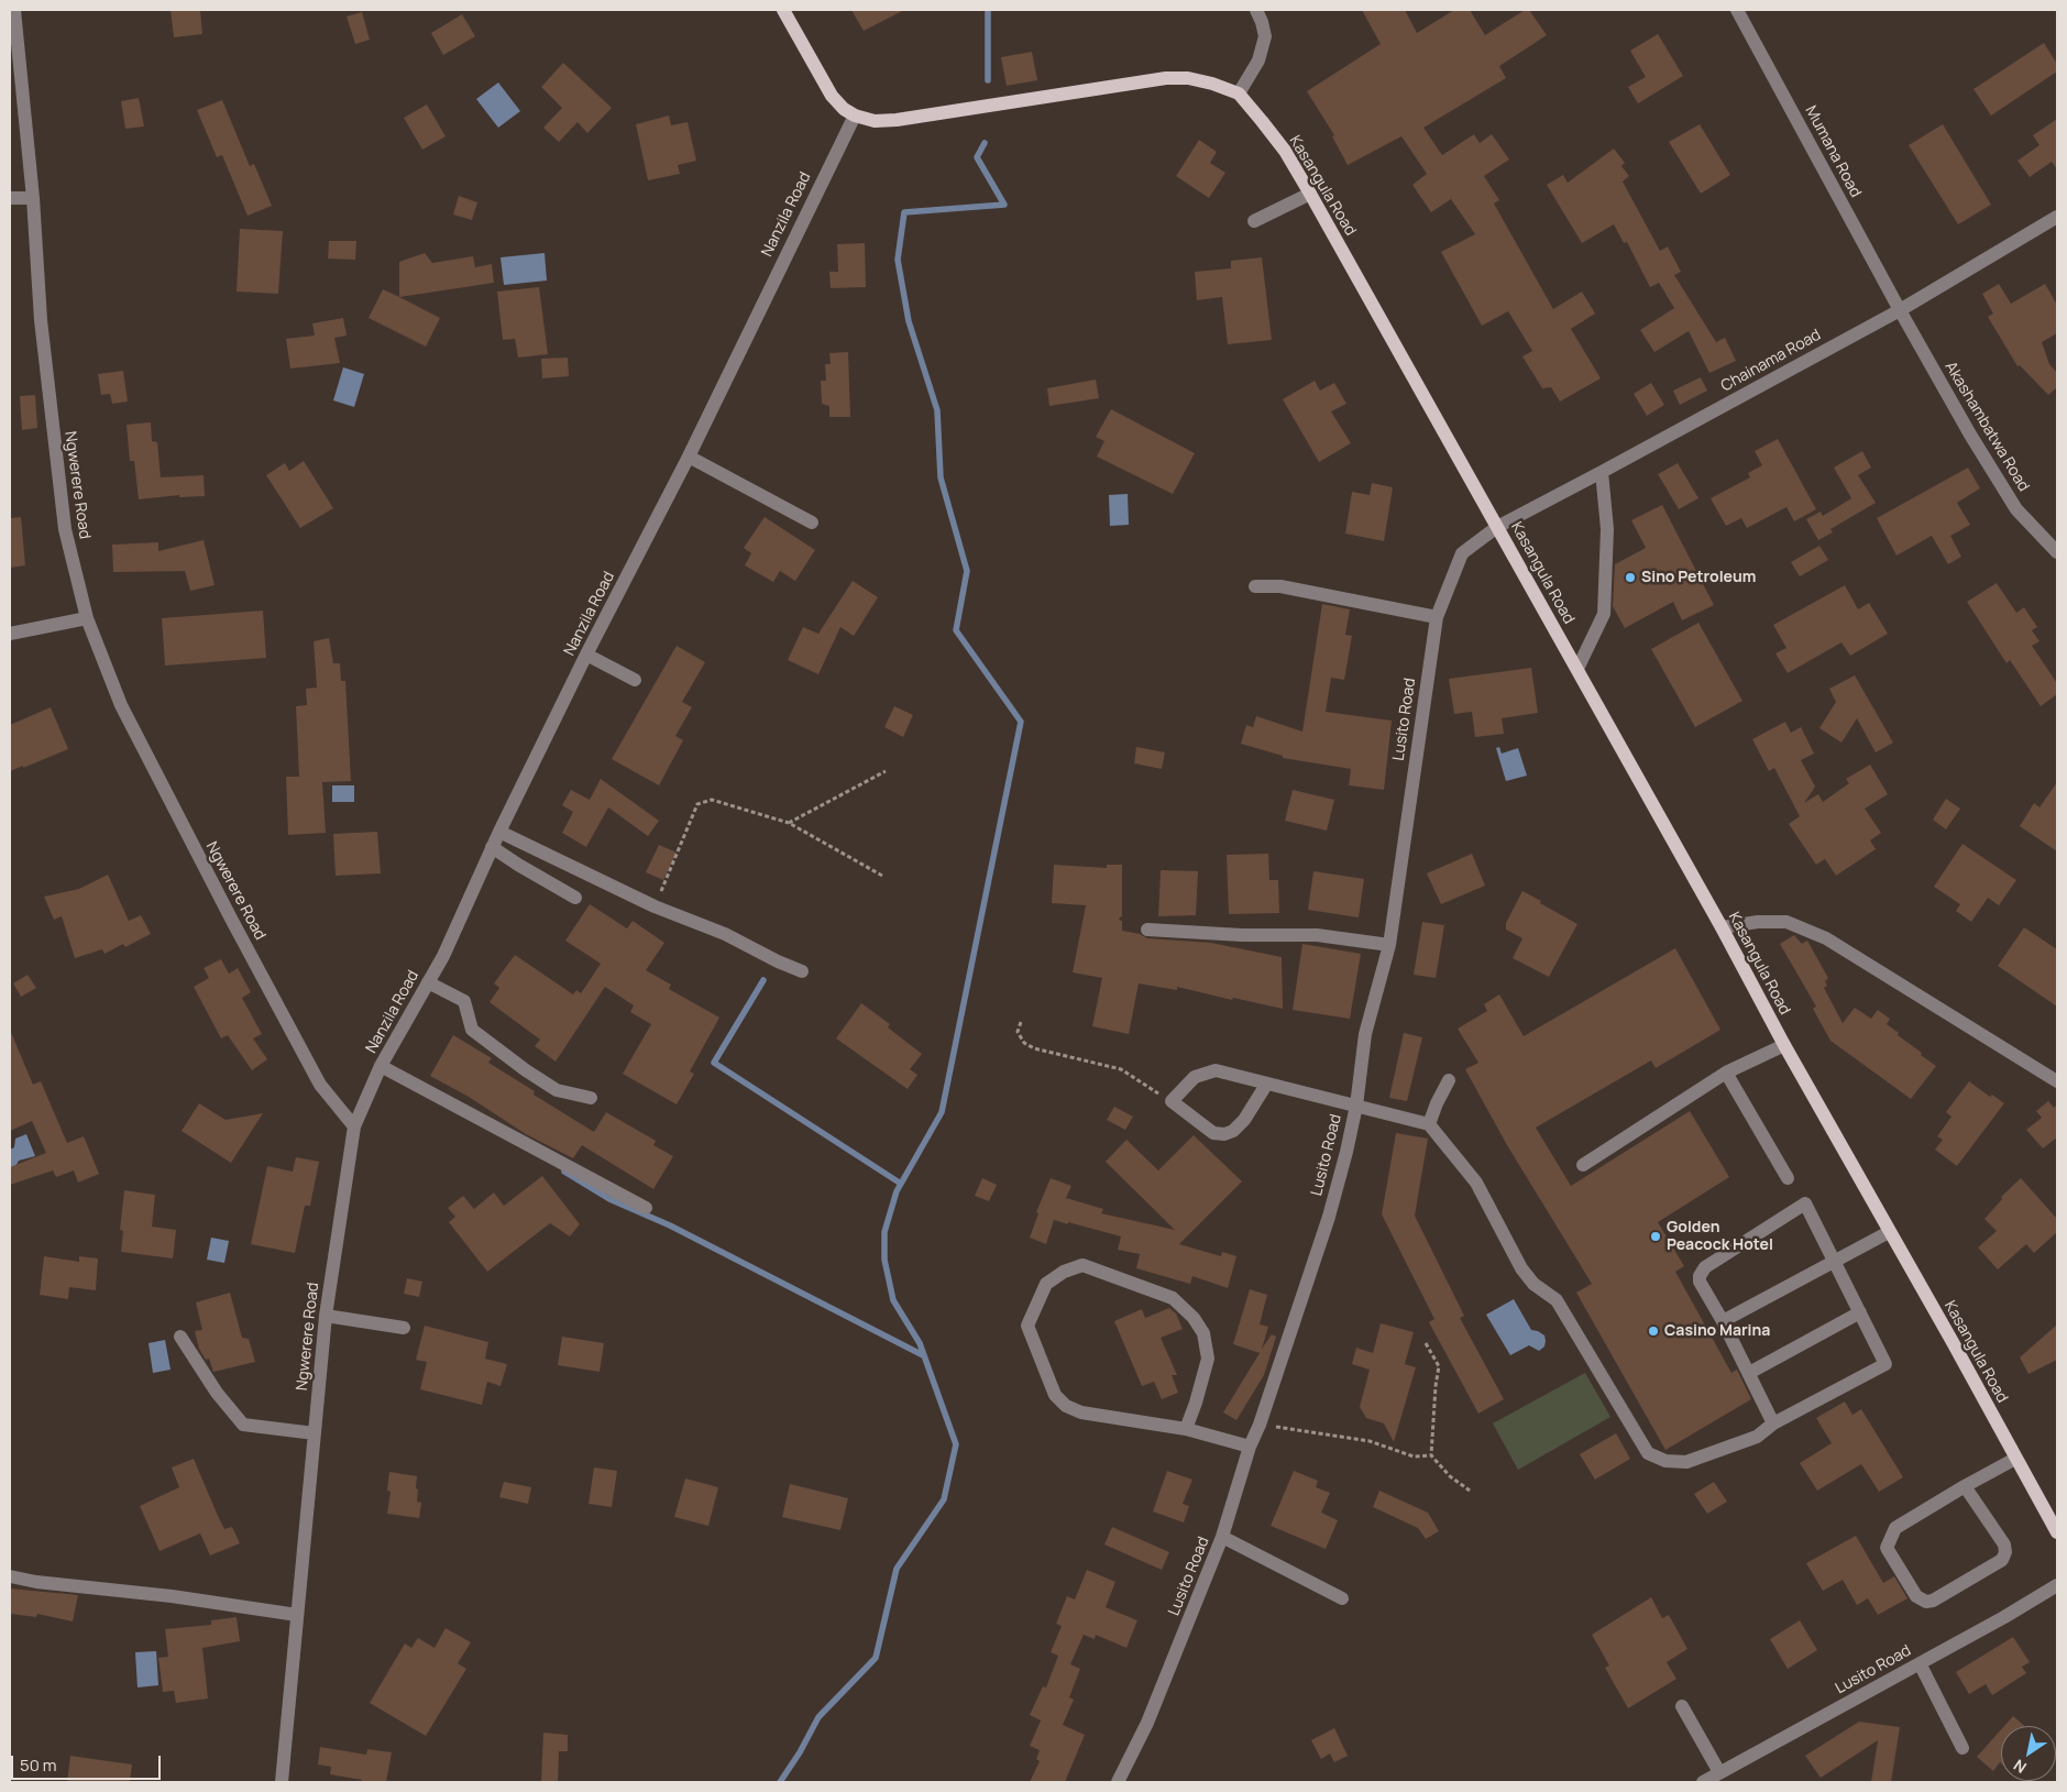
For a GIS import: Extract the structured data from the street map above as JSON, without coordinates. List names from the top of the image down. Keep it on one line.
{"streets":{"main road":["Kasangula Road"],"street":["Mumana Road","Nanzila Road","Chainama Road","Akashambatwa Road","Ngwerere Road","Lusito Road"]},"crossings":[["Mumana Road","Chainama Road"],["Mumana Road","Akashambatwa Road"],["Kasangula Road","Chainama Road"],["Kasangula Road","Lusito Road"],["Nanzila Road","Ngwerere Road"],["Chainama Road","Akashambatwa Road"],["Chainama Road","Lusito Road"]],"places":["Sino Petroleum","Golden Peacock Hotel","Casino Marina"],"scale_bar":"50 m","north":"bottom left"}
